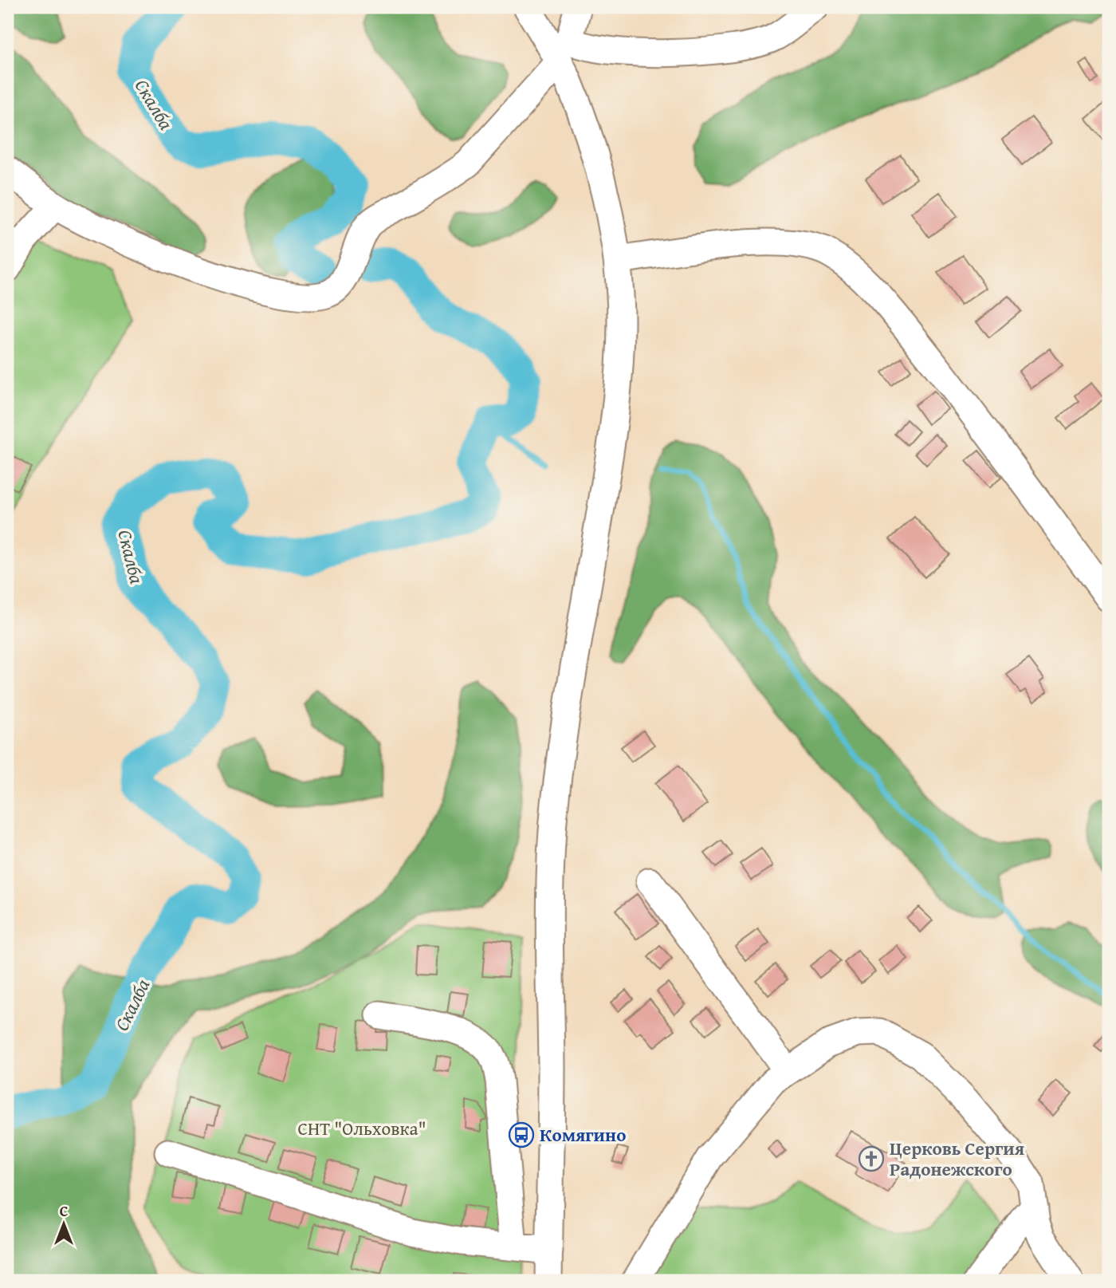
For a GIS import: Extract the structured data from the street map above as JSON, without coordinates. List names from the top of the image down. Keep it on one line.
{"water":["Скалба"],"parks":["СНТ \"Ольховка\""],"places":{"bus stop":["Комягино"],"church":["Церковь Сергия Радонежского"]},"north":"top"}
